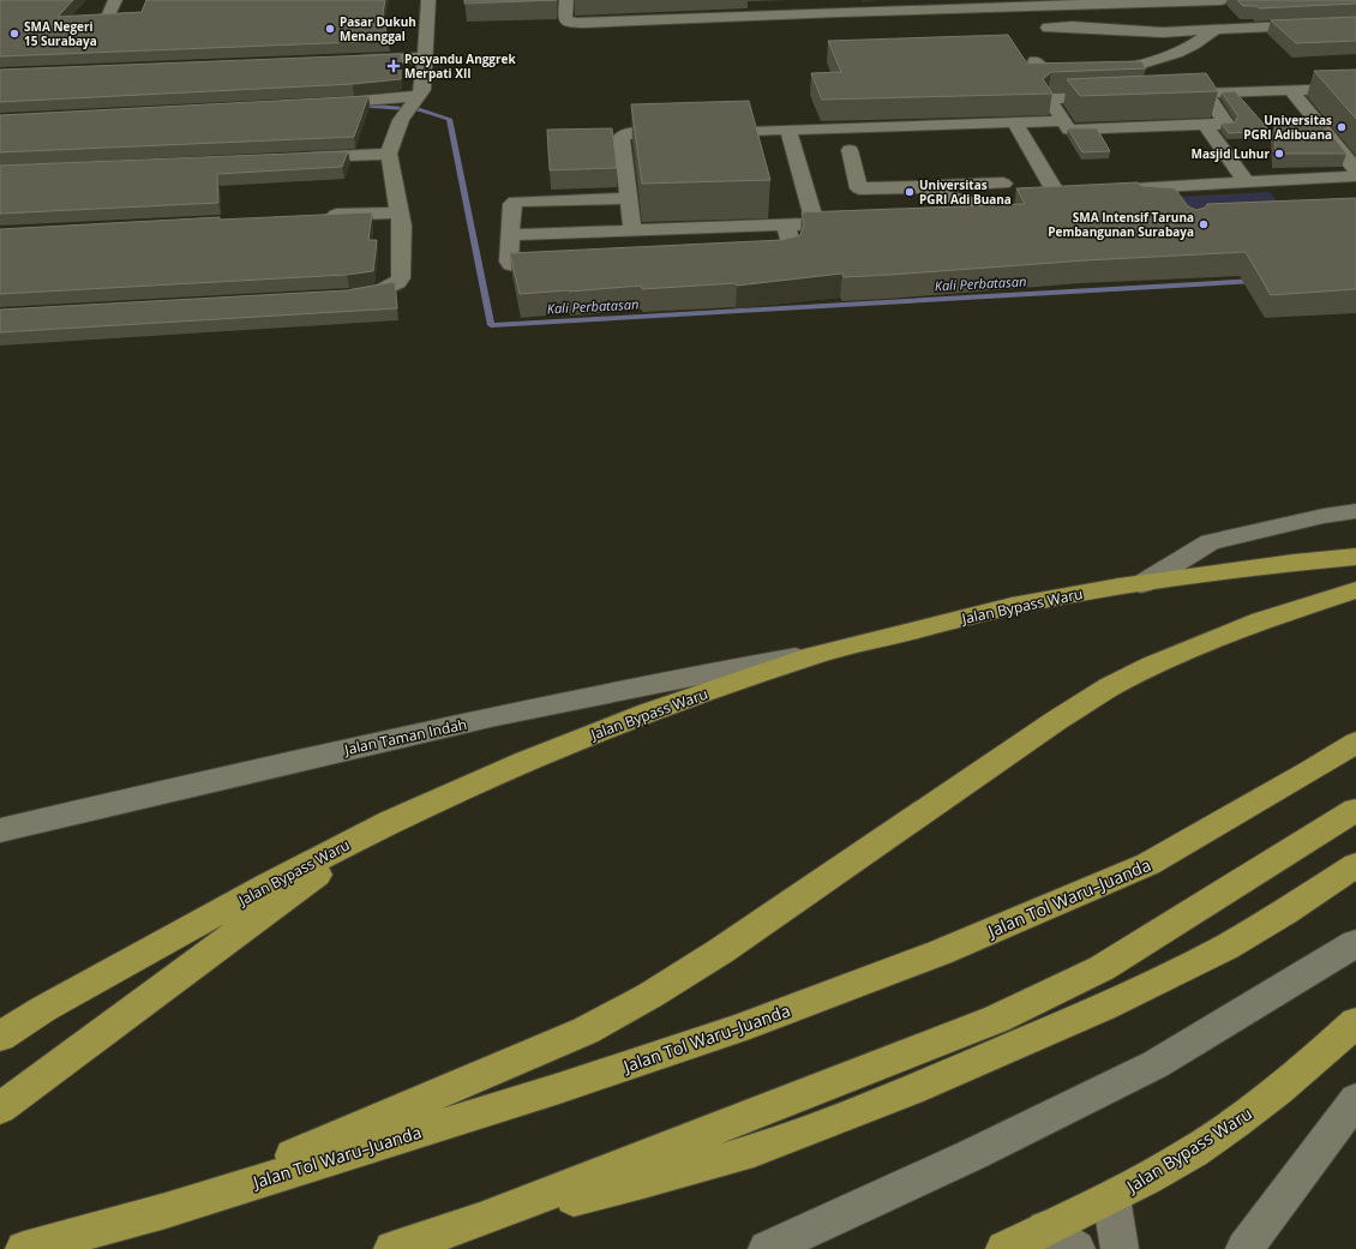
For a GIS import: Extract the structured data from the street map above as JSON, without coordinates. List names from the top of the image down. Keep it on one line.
{"streets":{"highway":["Jalan Bypass Waru","Jalan Tol Waru–Juanda"],"street":["Jalan Taman Indah"]},"crossings":[["Jalan Bypass Waru","Jalan Taman Indah"]],"water":["Kali Perbatasan"],"places":{"other":["Pasar Dukuh Menanggal","SMA Negeri 15 Surabaya","Universitas PGRI Adibuana","Masjid Luhur","Universitas PGRI Adi Buana","SMA Intensif Taruna Pembangunan Surabaya"],"health":["Posyandu Anggrek Merpati XII"]}}
